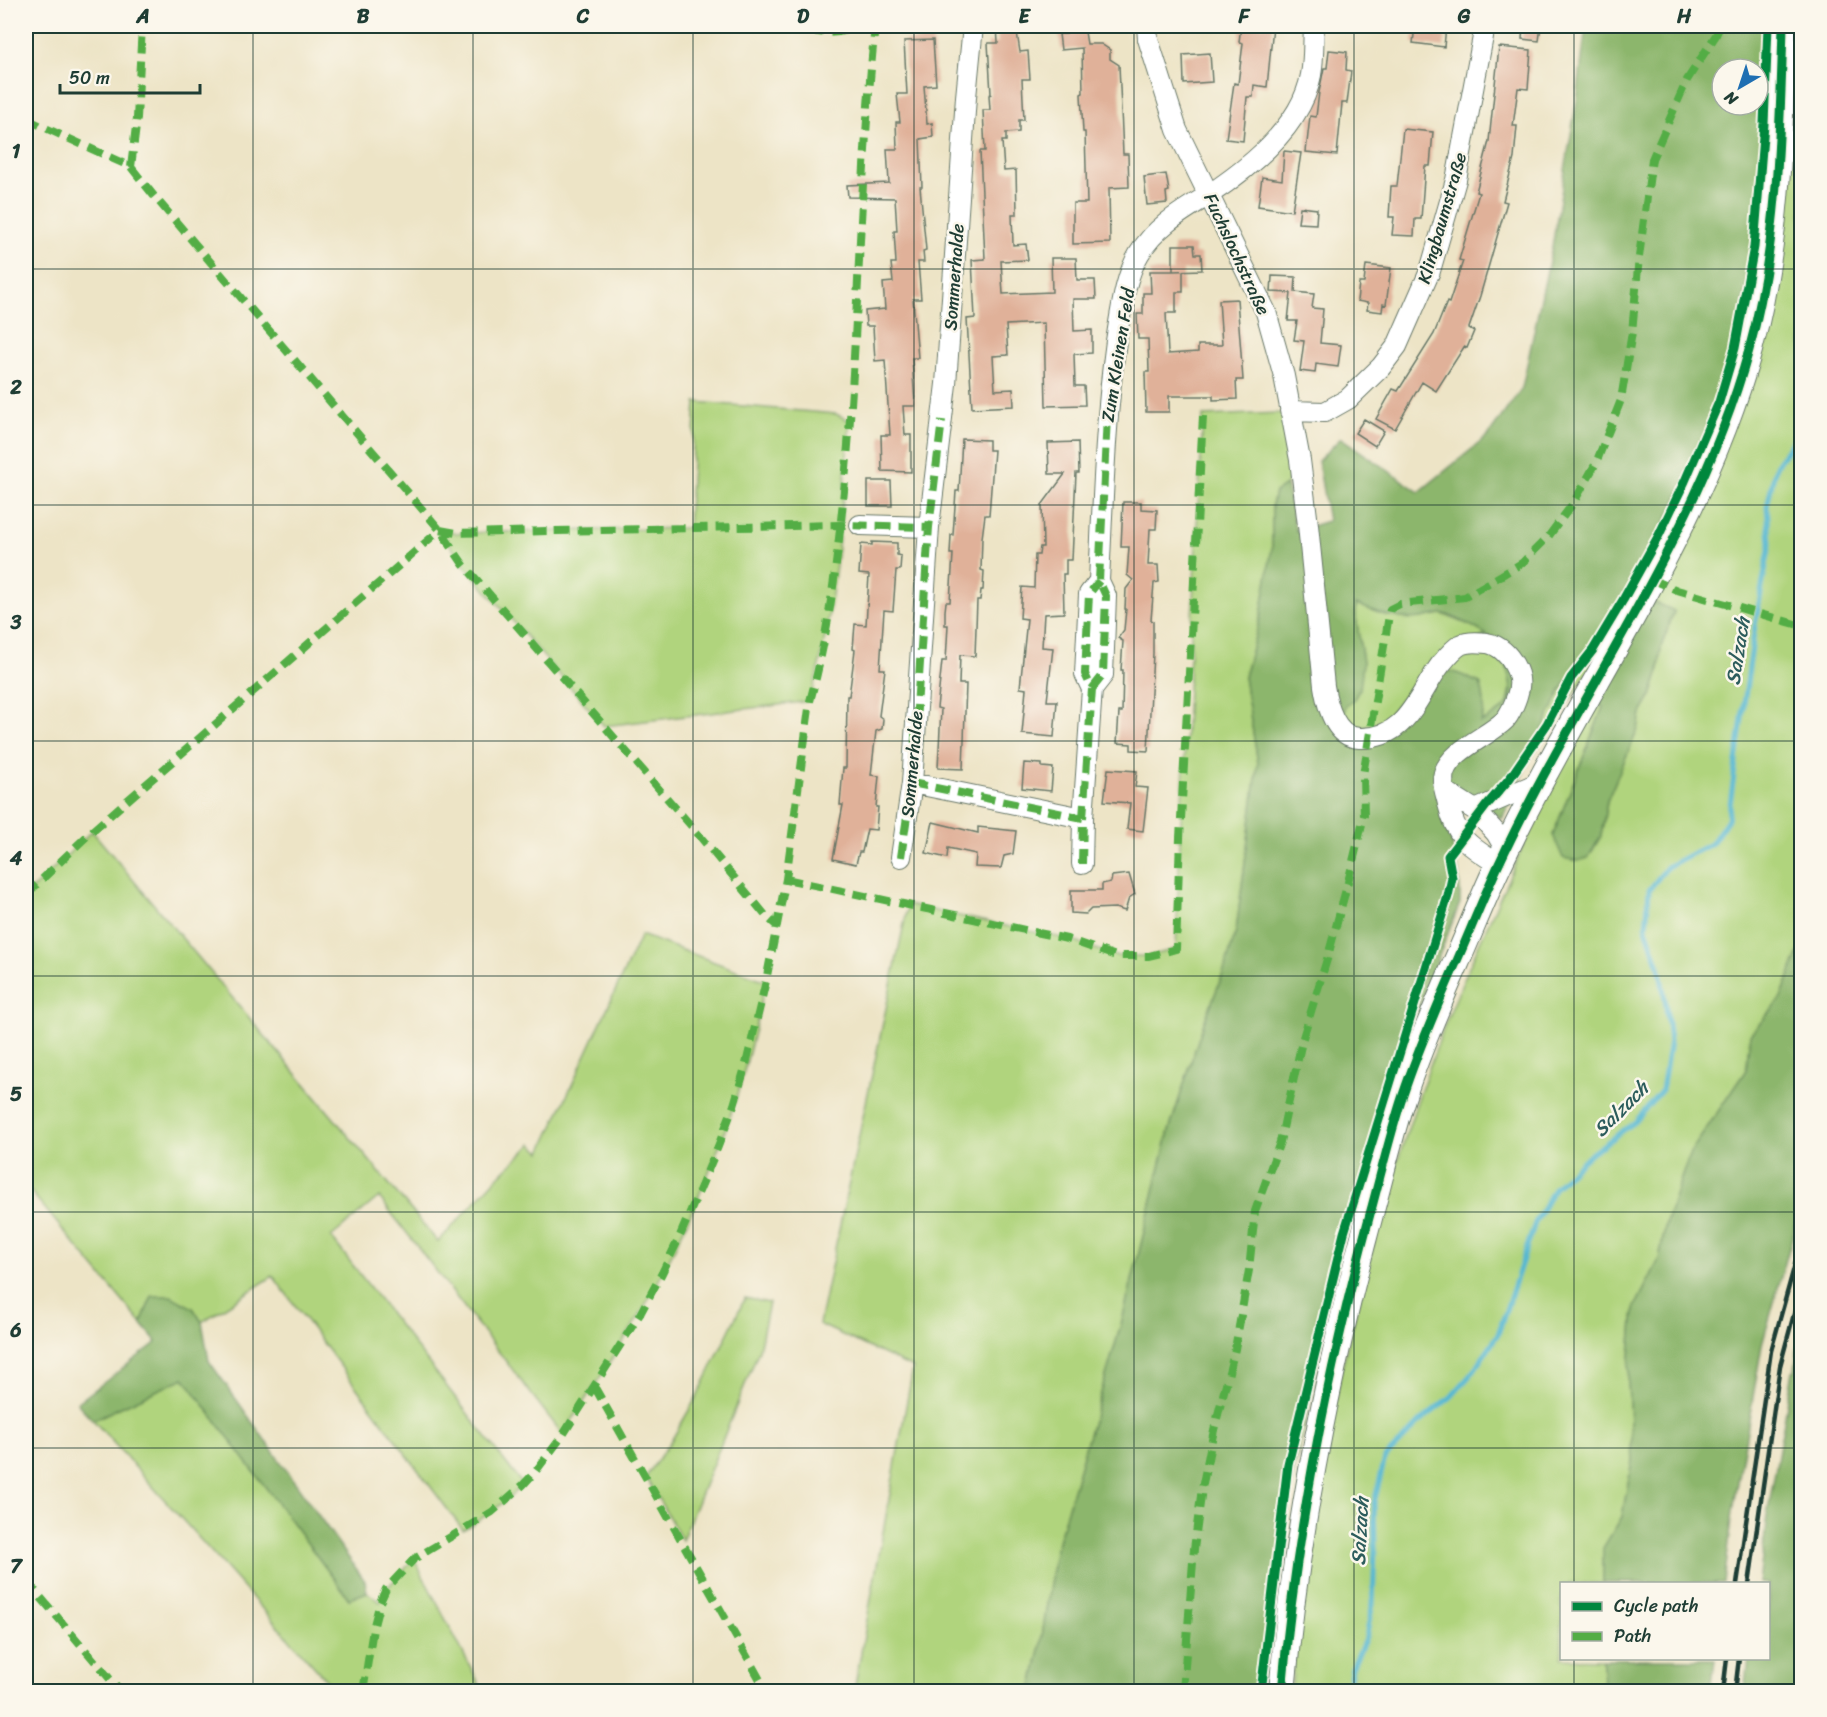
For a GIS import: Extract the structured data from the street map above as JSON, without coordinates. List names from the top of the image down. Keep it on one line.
{"streets":{"street":["Klingbaumstraße","Fuchslochstraße","Sommerhalde","Zum Kleinen Feld"]},"crossings":[["Klingbaumstraße","Fuchslochstraße"],["Fuchslochstraße","Zum Kleinen Feld"]],"water":["Salzach"],"legend":["Cycle path","Path"],"scale_bar":"50 m","north":"bottom left","grid":{"columns":["A","B","C","D","E","F","G","H"],"rows":["1","2","3","4","5","6","7"]}}
